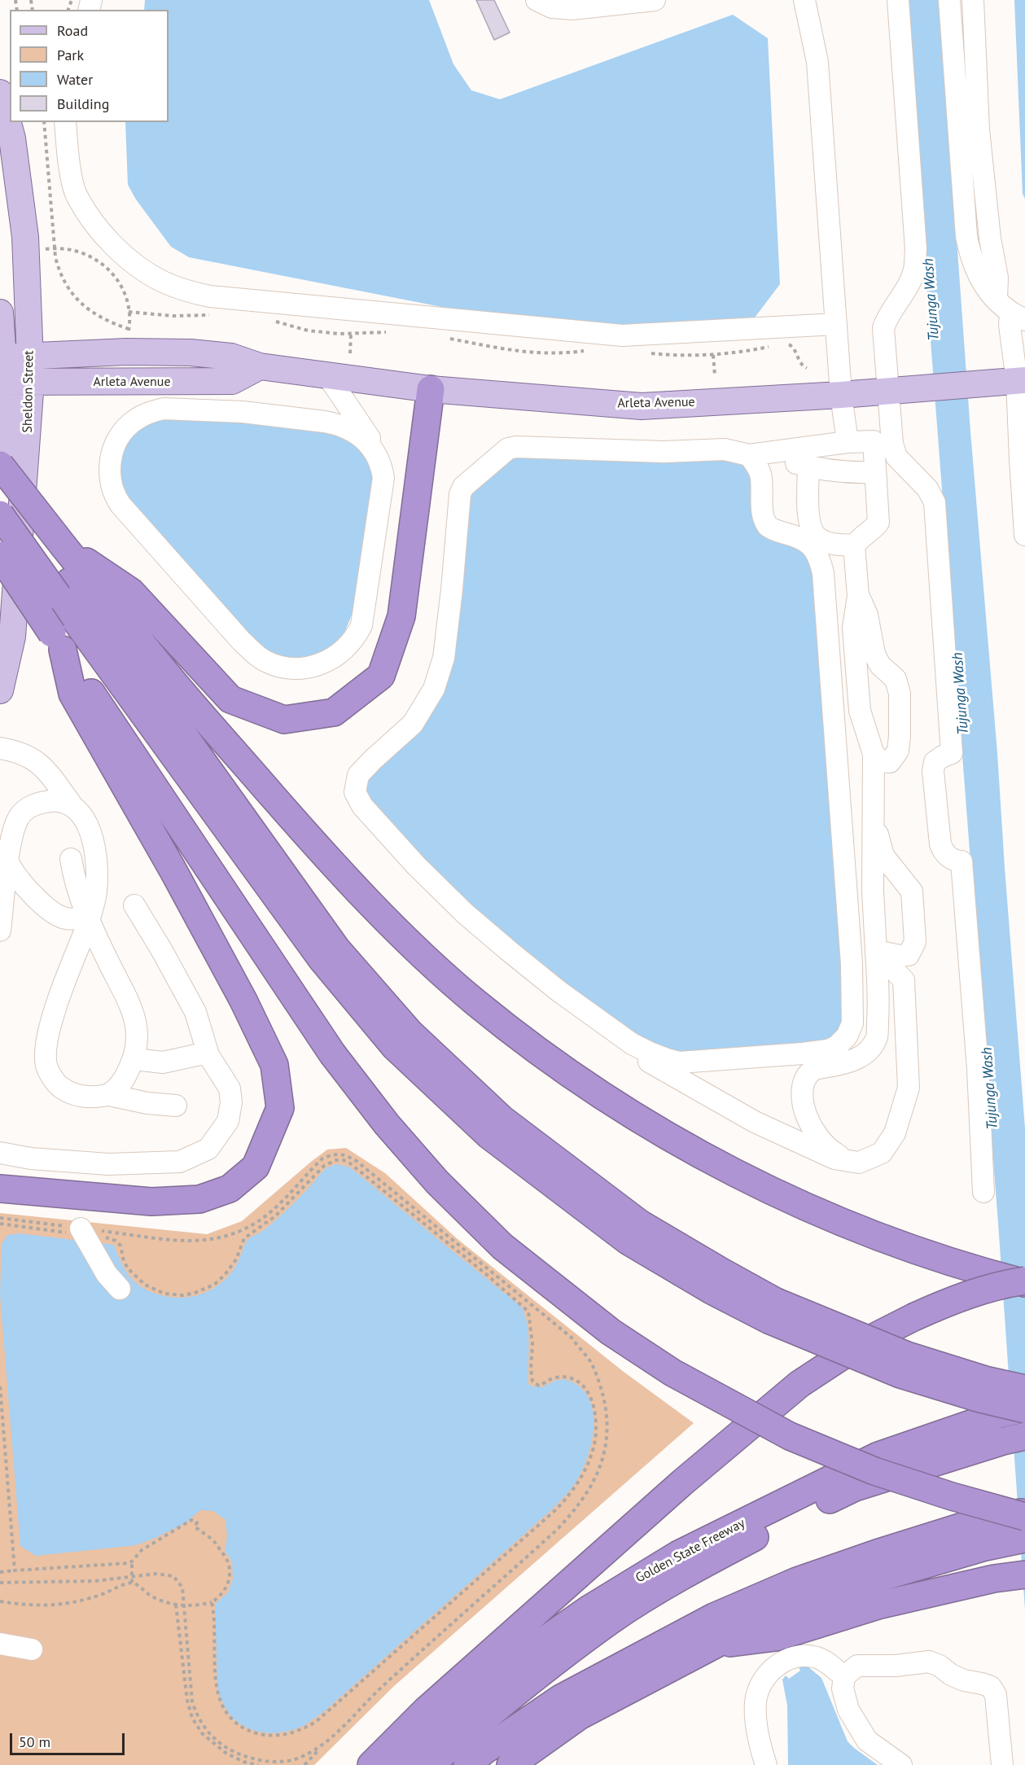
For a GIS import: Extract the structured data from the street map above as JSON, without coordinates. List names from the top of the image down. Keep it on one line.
{"streets":{"highway":["Golden State Freeway"],"main road":["Arleta Avenue","Sheldon Street"]},"crossings":[["Arleta Avenue","Sheldon Street"]],"water":["Tujunga Wash"],"legend":["Road","Park","Water","Building"],"scale_bar":"50 m"}
